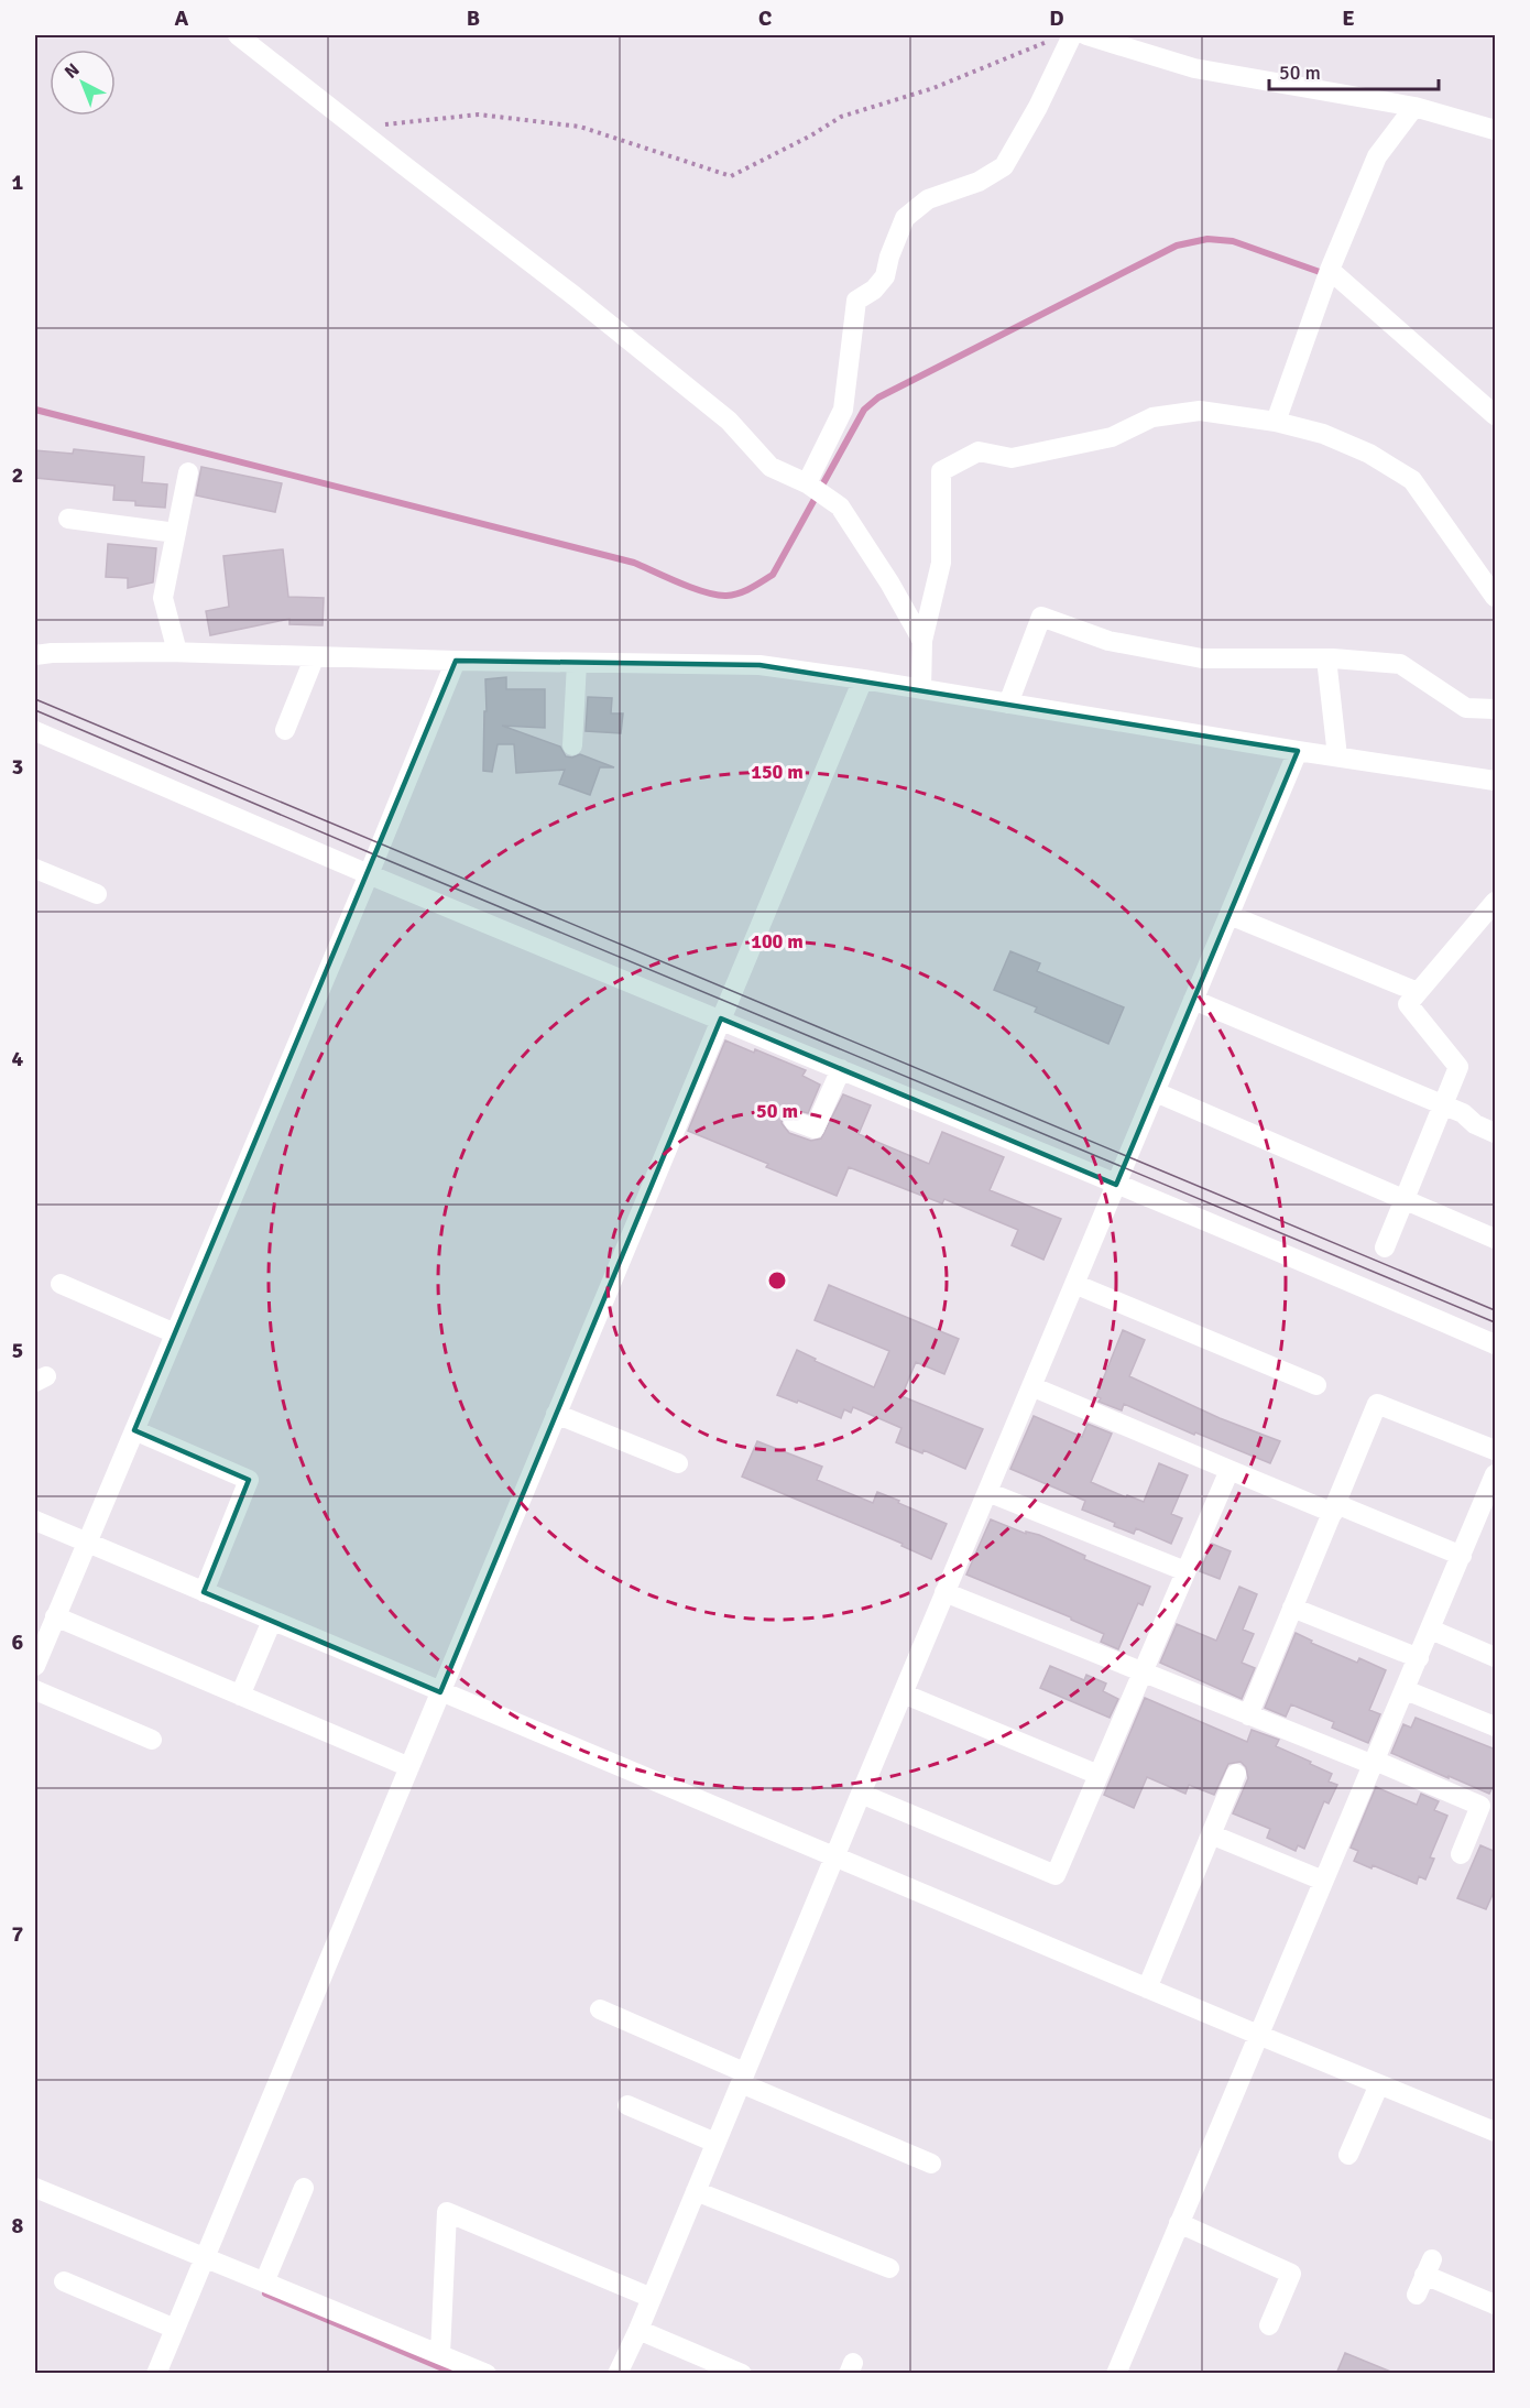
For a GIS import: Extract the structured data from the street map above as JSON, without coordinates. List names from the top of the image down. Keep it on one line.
{"scale_bar":"50 m","north":"top left","grid":{"columns":["A","B","C","D","E"],"rows":["1","2","3","4","5","6","7","8"]},"rings":["150 m","100 m","50 m"]}
